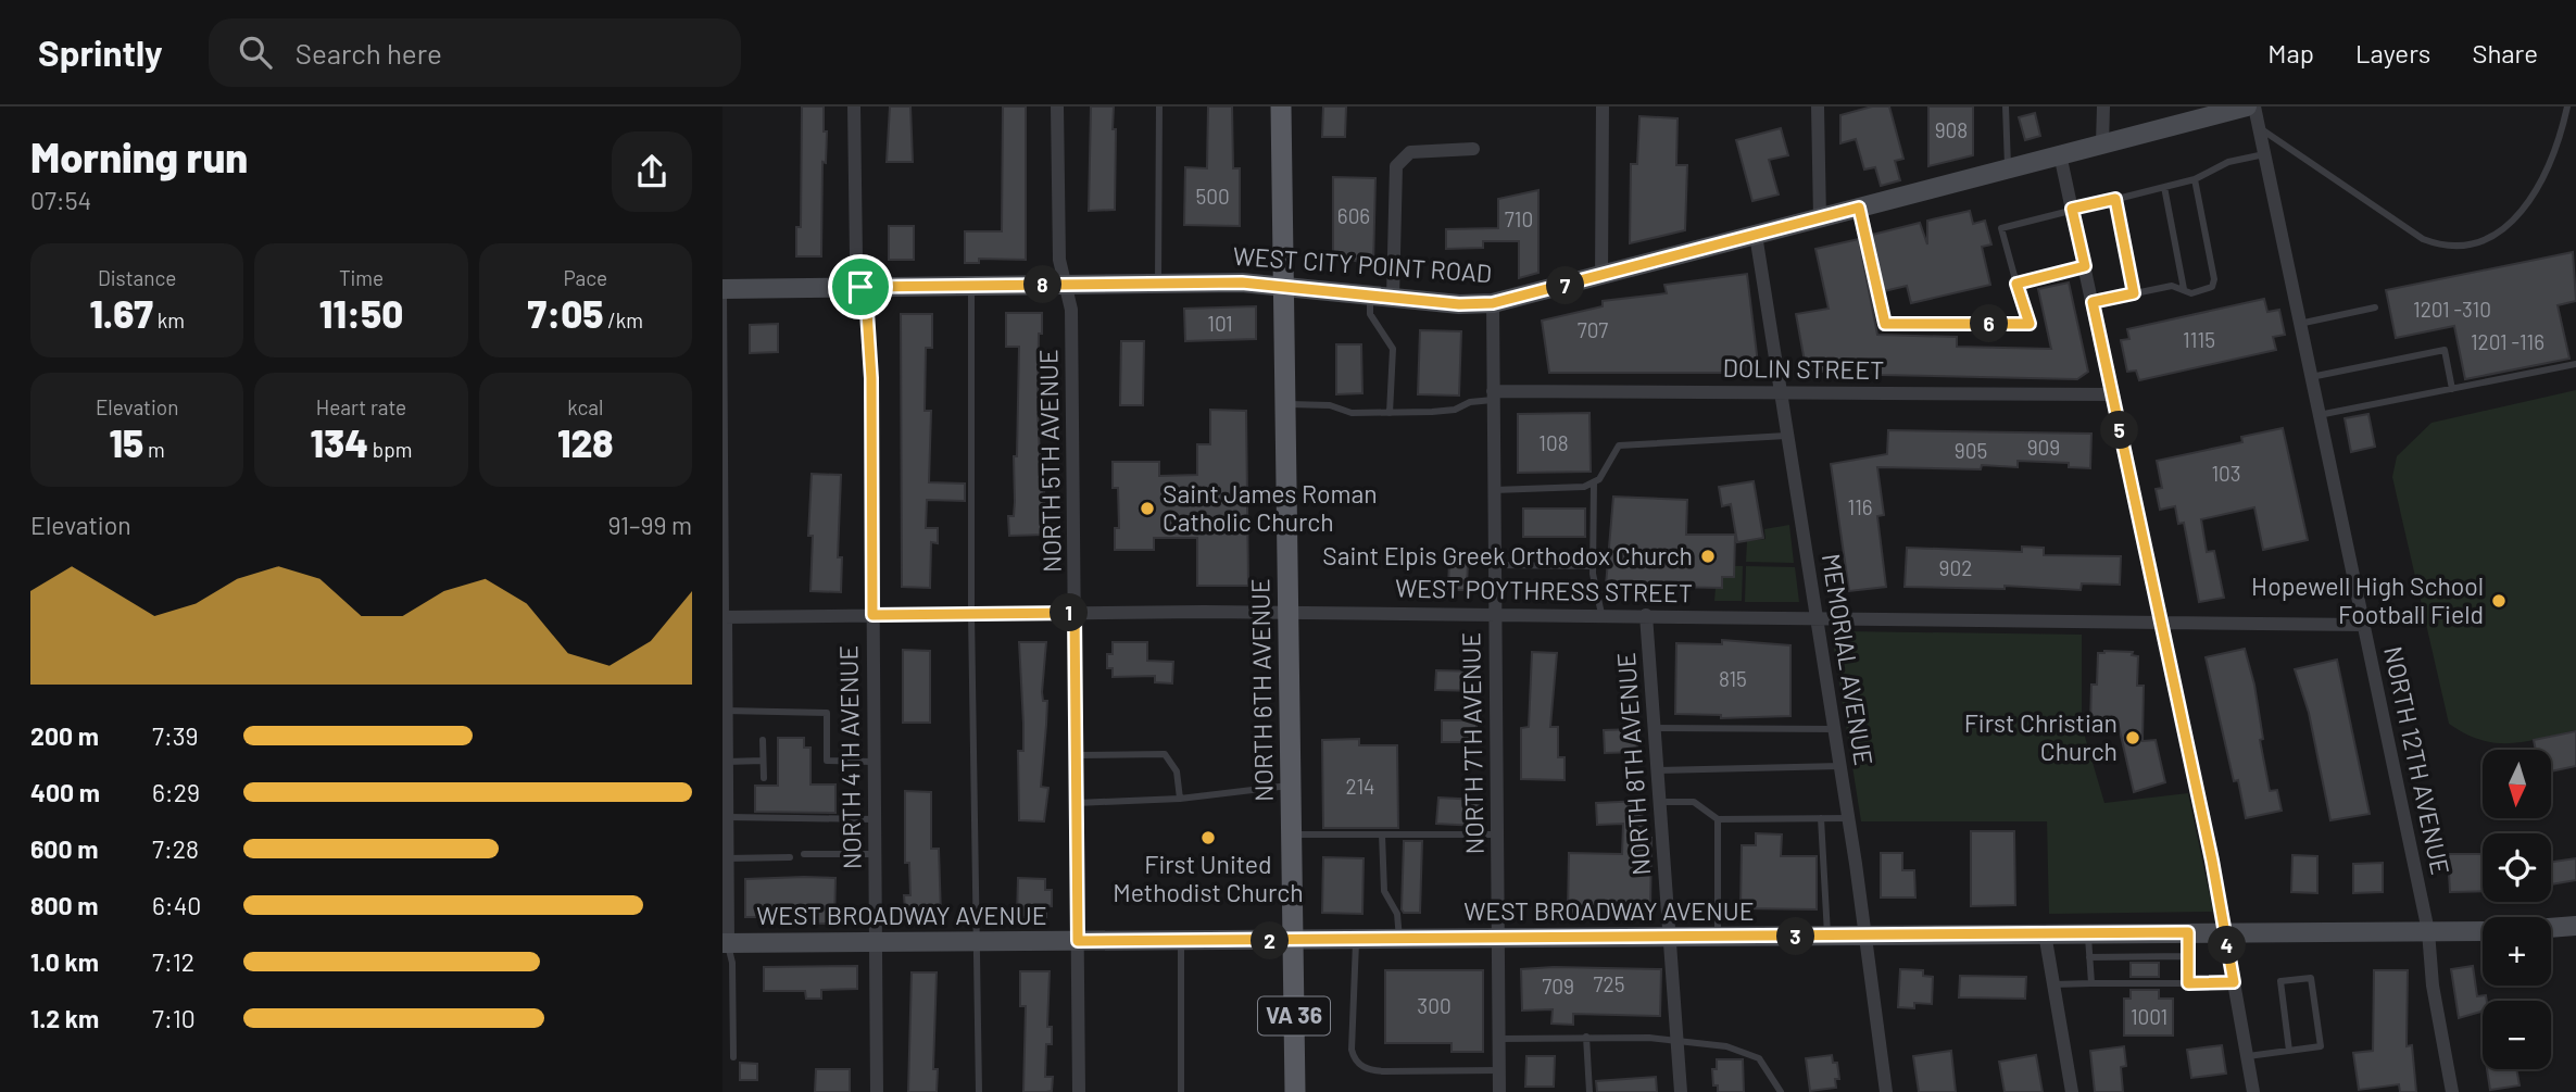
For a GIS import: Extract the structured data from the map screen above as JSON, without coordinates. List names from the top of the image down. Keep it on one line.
{"streets":{"main road":["WEST CITY POINT ROAD","NORTH 6TH AVENUE","WEST BROADWAY AVENUE","VA 36"],"street":["DOLIN STREET","NORTH 5TH AVENUE","WEST POYTHRESS STREET","MEMORIAL AVENUE","NORTH 7TH AVENUE","NORTH 4TH AVENUE","NORTH 12TH AVENUE","NORTH 8TH AVENUE"]},"crossings":[["WEST CITY POINT ROAD","NORTH 5TH AVENUE"],["WEST CITY POINT ROAD","MEMORIAL AVENUE"],["WEST CITY POINT ROAD","NORTH 6TH AVENUE"],["WEST CITY POINT ROAD","NORTH 7TH AVENUE"],["WEST CITY POINT ROAD","NORTH 4TH AVENUE"],["DOLIN STREET","MEMORIAL AVENUE"],["DOLIN STREET","NORTH 7TH AVENUE"],["NORTH 5TH AVENUE","WEST POYTHRESS STREET"],["NORTH 5TH AVENUE","WEST BROADWAY AVENUE"],["WEST POYTHRESS STREET","MEMORIAL AVENUE"],["WEST POYTHRESS STREET","NORTH 6TH AVENUE"],["WEST POYTHRESS STREET","NORTH 7TH AVENUE"],["WEST POYTHRESS STREET","NORTH 4TH AVENUE"],["WEST POYTHRESS STREET","NORTH 12TH AVENUE"],["WEST POYTHRESS STREET","NORTH 8TH AVENUE"],["MEMORIAL AVENUE","WEST BROADWAY AVENUE"],["NORTH 6TH AVENUE","WEST BROADWAY AVENUE"],["NORTH 7TH AVENUE","WEST BROADWAY AVENUE"],["NORTH 4TH AVENUE","WEST BROADWAY AVENUE"],["NORTH 12TH AVENUE","WEST BROADWAY AVENUE"],["NORTH 8TH AVENUE","WEST BROADWAY AVENUE"]],"places":["Saint James Roman Catholic Church","Saint Elpis Greek Orthodox Church","Hopewell High School Football Field","First Christian Church","First United Methodist Church"],"house_numbers":["908","500","606","710","1201 -310","101","707","1115","1201 -116","108","909","905","103","116","902","815","214","725","709","300","1001"],"north":"bottom","page":{"header":"Sprintly","search":"Search here","nav":["Map","Layers","Share"],"heading":["Morning run","07:54"],"stats":[["Distance","1.67 km"],["Time","11:50"],["Pace","7:05 /km"],["Elevation","15 m"],["Heart rate","134 bpm"],["kcal","128"]],"pins":["8","7","6","5","1","3","2","4"],"chart":["Elevation","91–99 m"],"list":[{"name":"200 m","note":"7:39"},{"name":"400 m","note":"6:29"},{"name":"600 m","note":"7:28"},{"name":"800 m","note":"6:40"},{"name":"1.0 km","note":"7:12"},{"name":"1.2 km","note":"7:10"}],"map_buttons":["+","−"]}}
